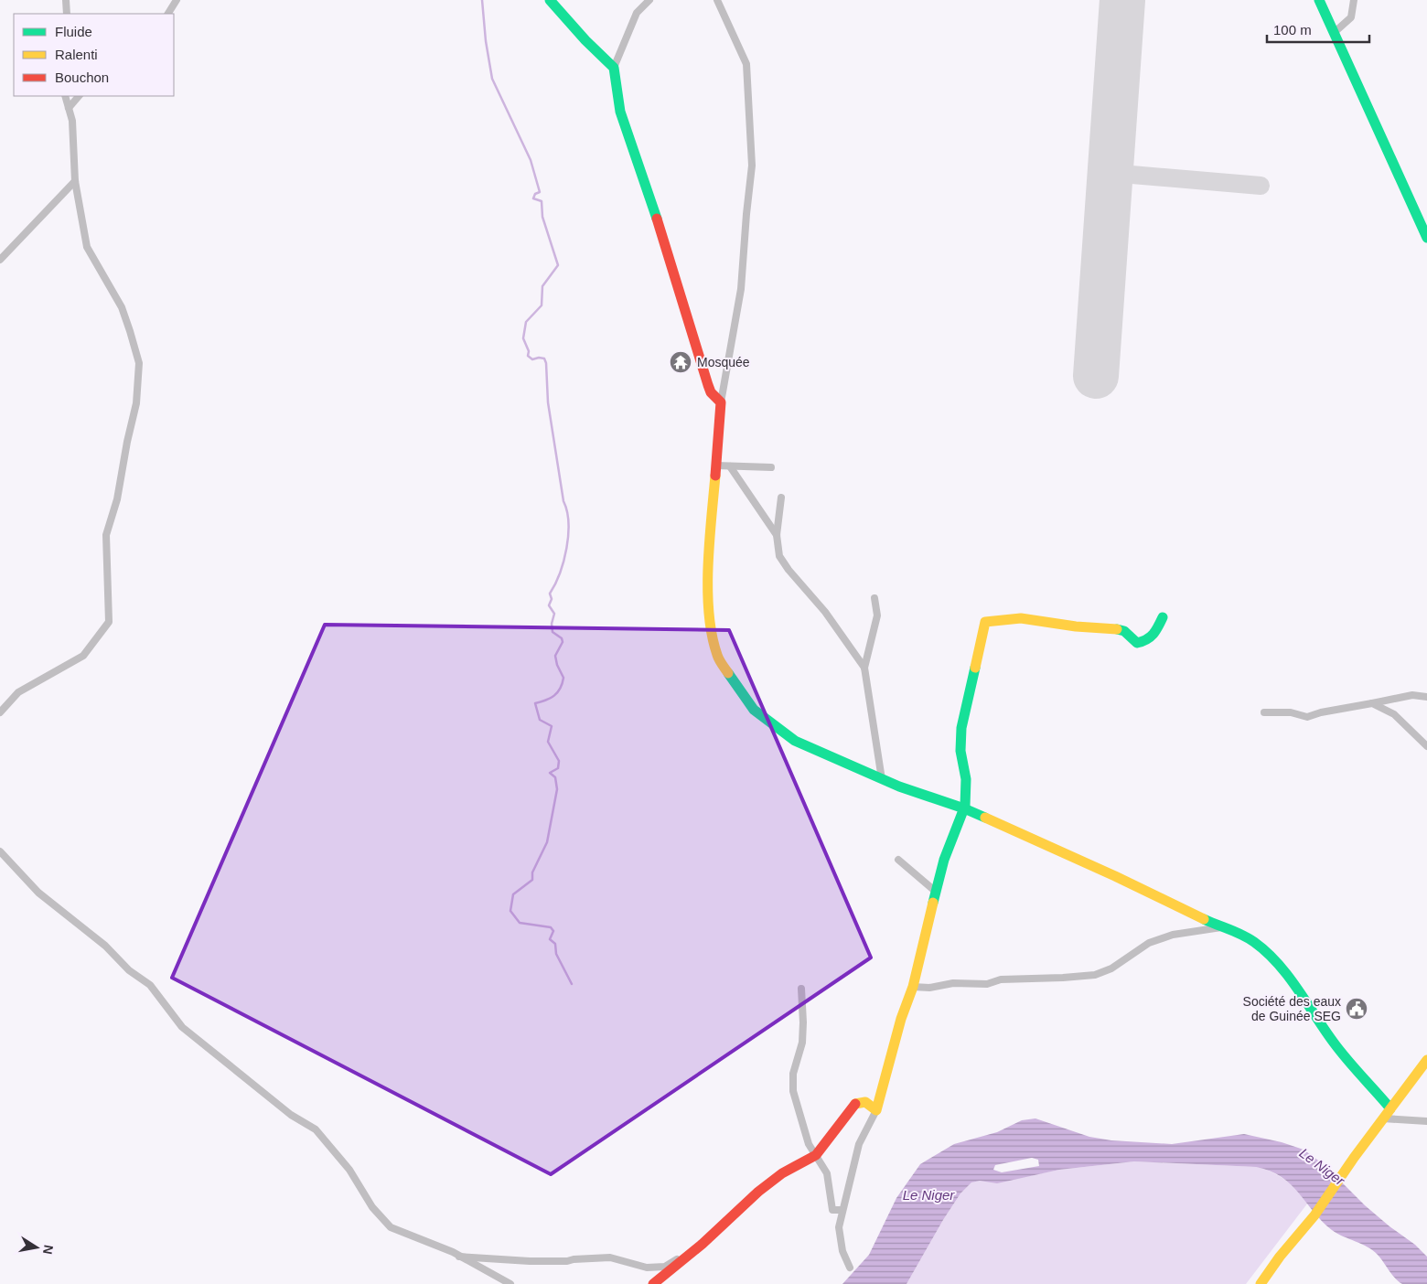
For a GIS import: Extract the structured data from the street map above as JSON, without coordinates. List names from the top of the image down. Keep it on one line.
{"water":["Le Niger"],"places":{"temple":["Mosquée"],"public building":["Société des eaux de Guinée SEG"]},"legend":["Fluide","Ralenti","Bouchon"],"scale_bar":"100 m","north":"right"}
